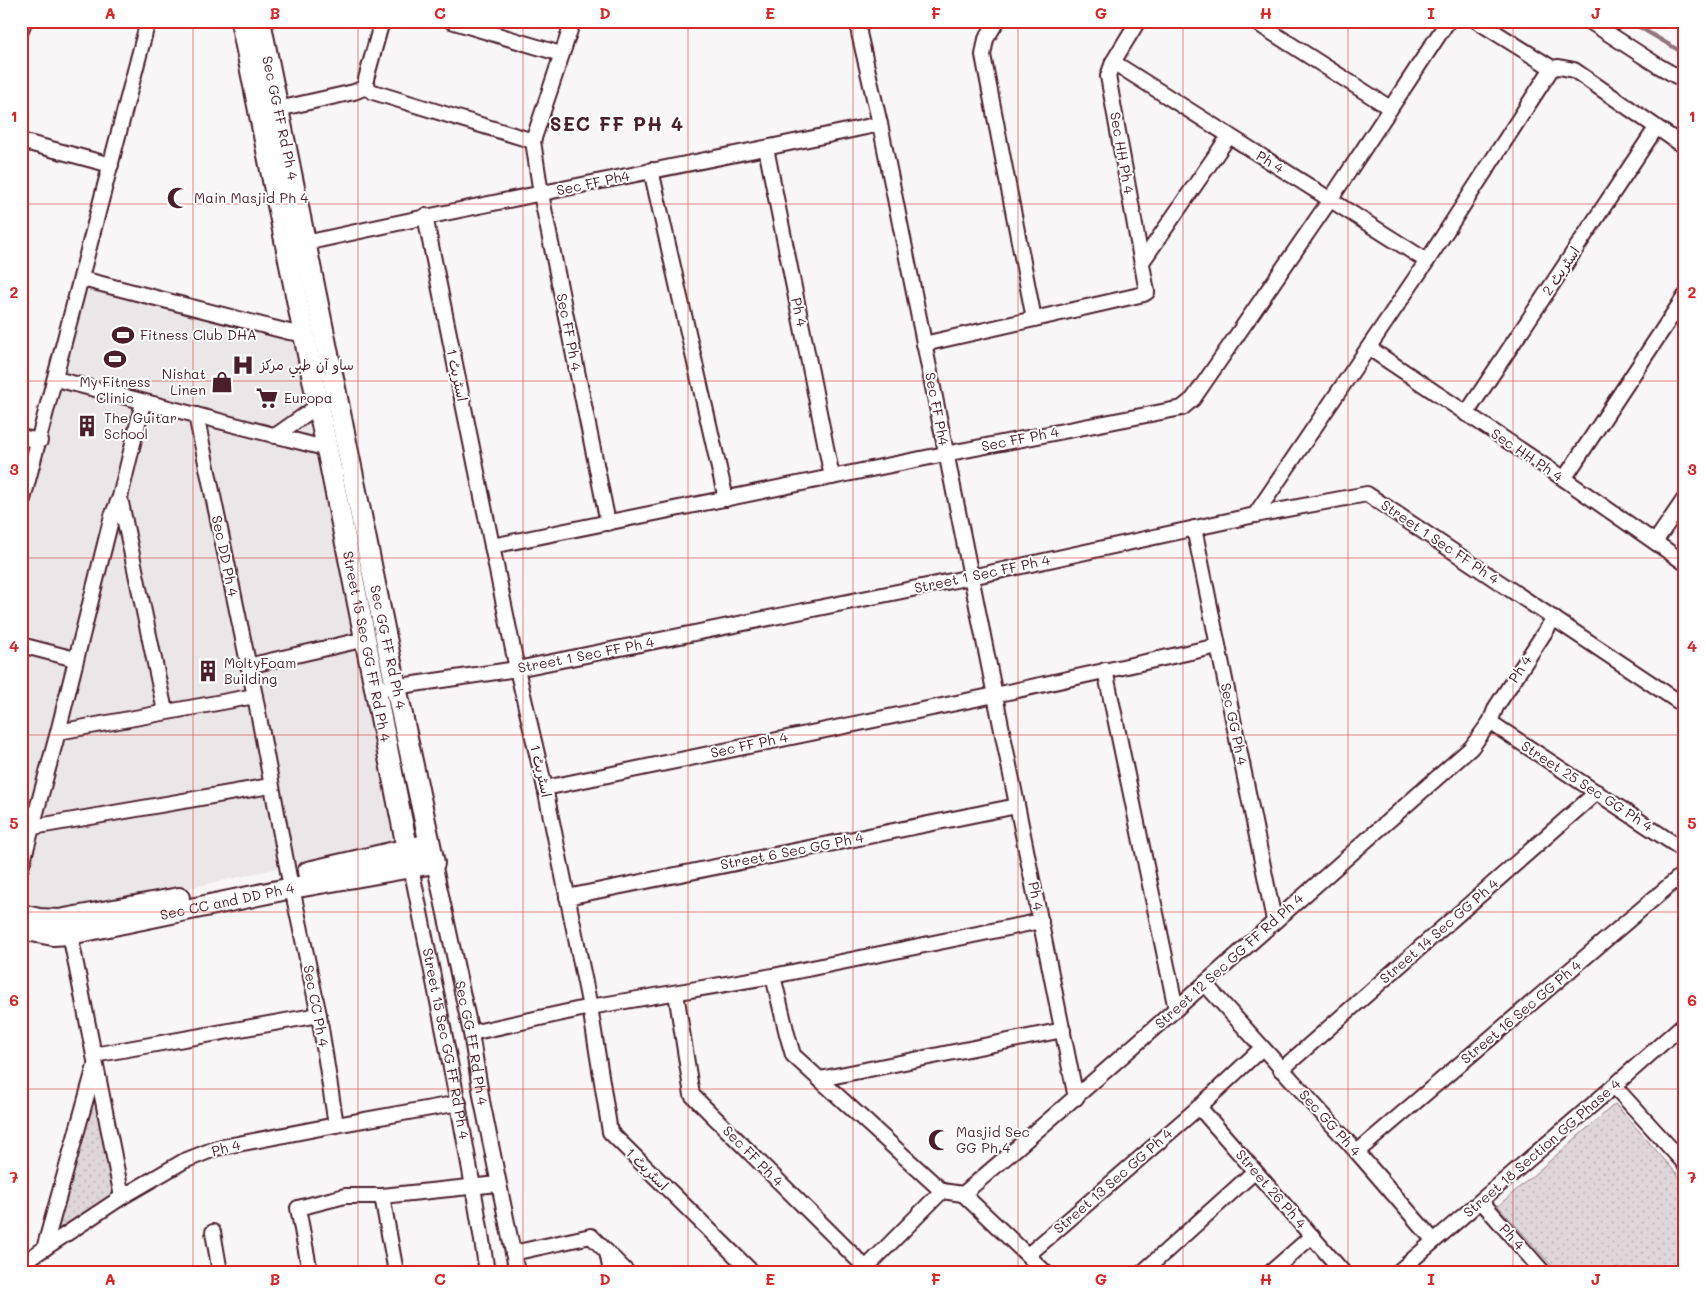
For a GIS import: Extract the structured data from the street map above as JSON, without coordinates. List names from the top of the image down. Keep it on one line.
{"streets":{"main road":["Sec GG FF Rd Ph 4","Street 15 Sec GG FF Rd Ph 4","Sec CC and DD Ph 4"],"street":["Sec HH Ph 4","Ph 4","Sec FF Ph4","اسٹریٹ 2","Sec FF Ph 4","اسٹریٹ 1","Street 1 Sec FF Ph 4","Sec DD Ph 4","Sec GG Ph 4","Street 25 Sec GG Ph 4","Street 6 Sec GG Ph 4","Street 14 Sec GG Ph 4","Street 12 Sec GG FF Rd Ph 4","Sec CC Ph 4","Street 16 Sec GG Ph 4","Street 18 Section GG Phase 4","Street 13 Sec GG Ph 4","Street 26 Ph 4"]},"crossings":[["Sec GG FF Rd Ph 4","Sec FF Ph4"],["Sec GG FF Rd Ph 4","Street 1 Sec FF Ph 4"],["Sec GG FF Rd Ph 4","Street 15 Sec GG FF Rd Ph 4"],["Sec GG FF Rd Ph 4","Sec CC and DD Ph 4"],["Sec HH Ph 4","Ph 4"],["Sec HH Ph 4","اسٹریٹ 2"],["Ph 4","Sec FF Ph4"],["Ph 4","Sec FF Ph 4"],["Ph 4","Street 1 Sec FF Ph 4"],["Ph 4","Street 15 Sec GG FF Rd Ph 4"],["Ph 4","Street 25 Sec GG Ph 4"],["Ph 4","Street 6 Sec GG Ph 4"],["Ph 4","Street 12 Sec GG FF Rd Ph 4"],["Ph 4","Sec CC Ph 4"],["Ph 4","Street 18 Section GG Phase 4"],["Sec FF Ph4","Sec FF Ph 4"],["Sec FF Ph4","اسٹریٹ 1"],["Sec FF Ph4","Street 1 Sec FF Ph 4"],["Sec FF Ph 4","اسٹریٹ 1"],["Sec FF Ph 4","Sec GG Ph 4"],["اسٹریٹ 1","Street 1 Sec FF Ph 4"],["اسٹریٹ 1","Street 6 Sec GG Ph 4"],["Street 1 Sec FF Ph 4","Street 15 Sec GG FF Rd Ph 4"],["Street 1 Sec FF Ph 4","Sec GG Ph 4"],["Sec DD Ph 4","Sec CC and DD Ph 4"],["Sec DD Ph 4","Sec CC Ph 4"],["Street 15 Sec GG FF Rd Ph 4","Sec CC and DD Ph 4"],["Sec GG Ph 4","Street 14 Sec GG Ph 4"],["Sec GG Ph 4","Street 12 Sec GG FF Rd Ph 4"],["Sec GG Ph 4","Street 16 Sec GG Ph 4"],["Sec GG Ph 4","Street 18 Section GG Phase 4"],["Sec GG Ph 4","Street 13 Sec GG Ph 4"],["Street 25 Sec GG Ph 4","Street 14 Sec GG Ph 4"],["Street 25 Sec GG Ph 4","Street 12 Sec GG FF Rd Ph 4"],["Sec CC and DD Ph 4","Sec CC Ph 4"],["Street 13 Sec GG Ph 4","Street 26 Ph 4"]],"districts":["SEC FF PH 4"],"places":{"mosque":["Main Masjid Ph 4","Masjid Sec GG Ph 4"],"sports":["Fitness Club DHA","My Fitness Clinic"],"hospital":["ساو آن طبي مرکز"],"shop":["Nishat Linen"],"supermarket":["Europa"],"building":["The Guitar School","MoltyFoam Building"]},"grid":{"columns":["A","B","C","D","E","F","G","H","I","J"],"rows":["1","2","3","4","5","6","7"]}}
